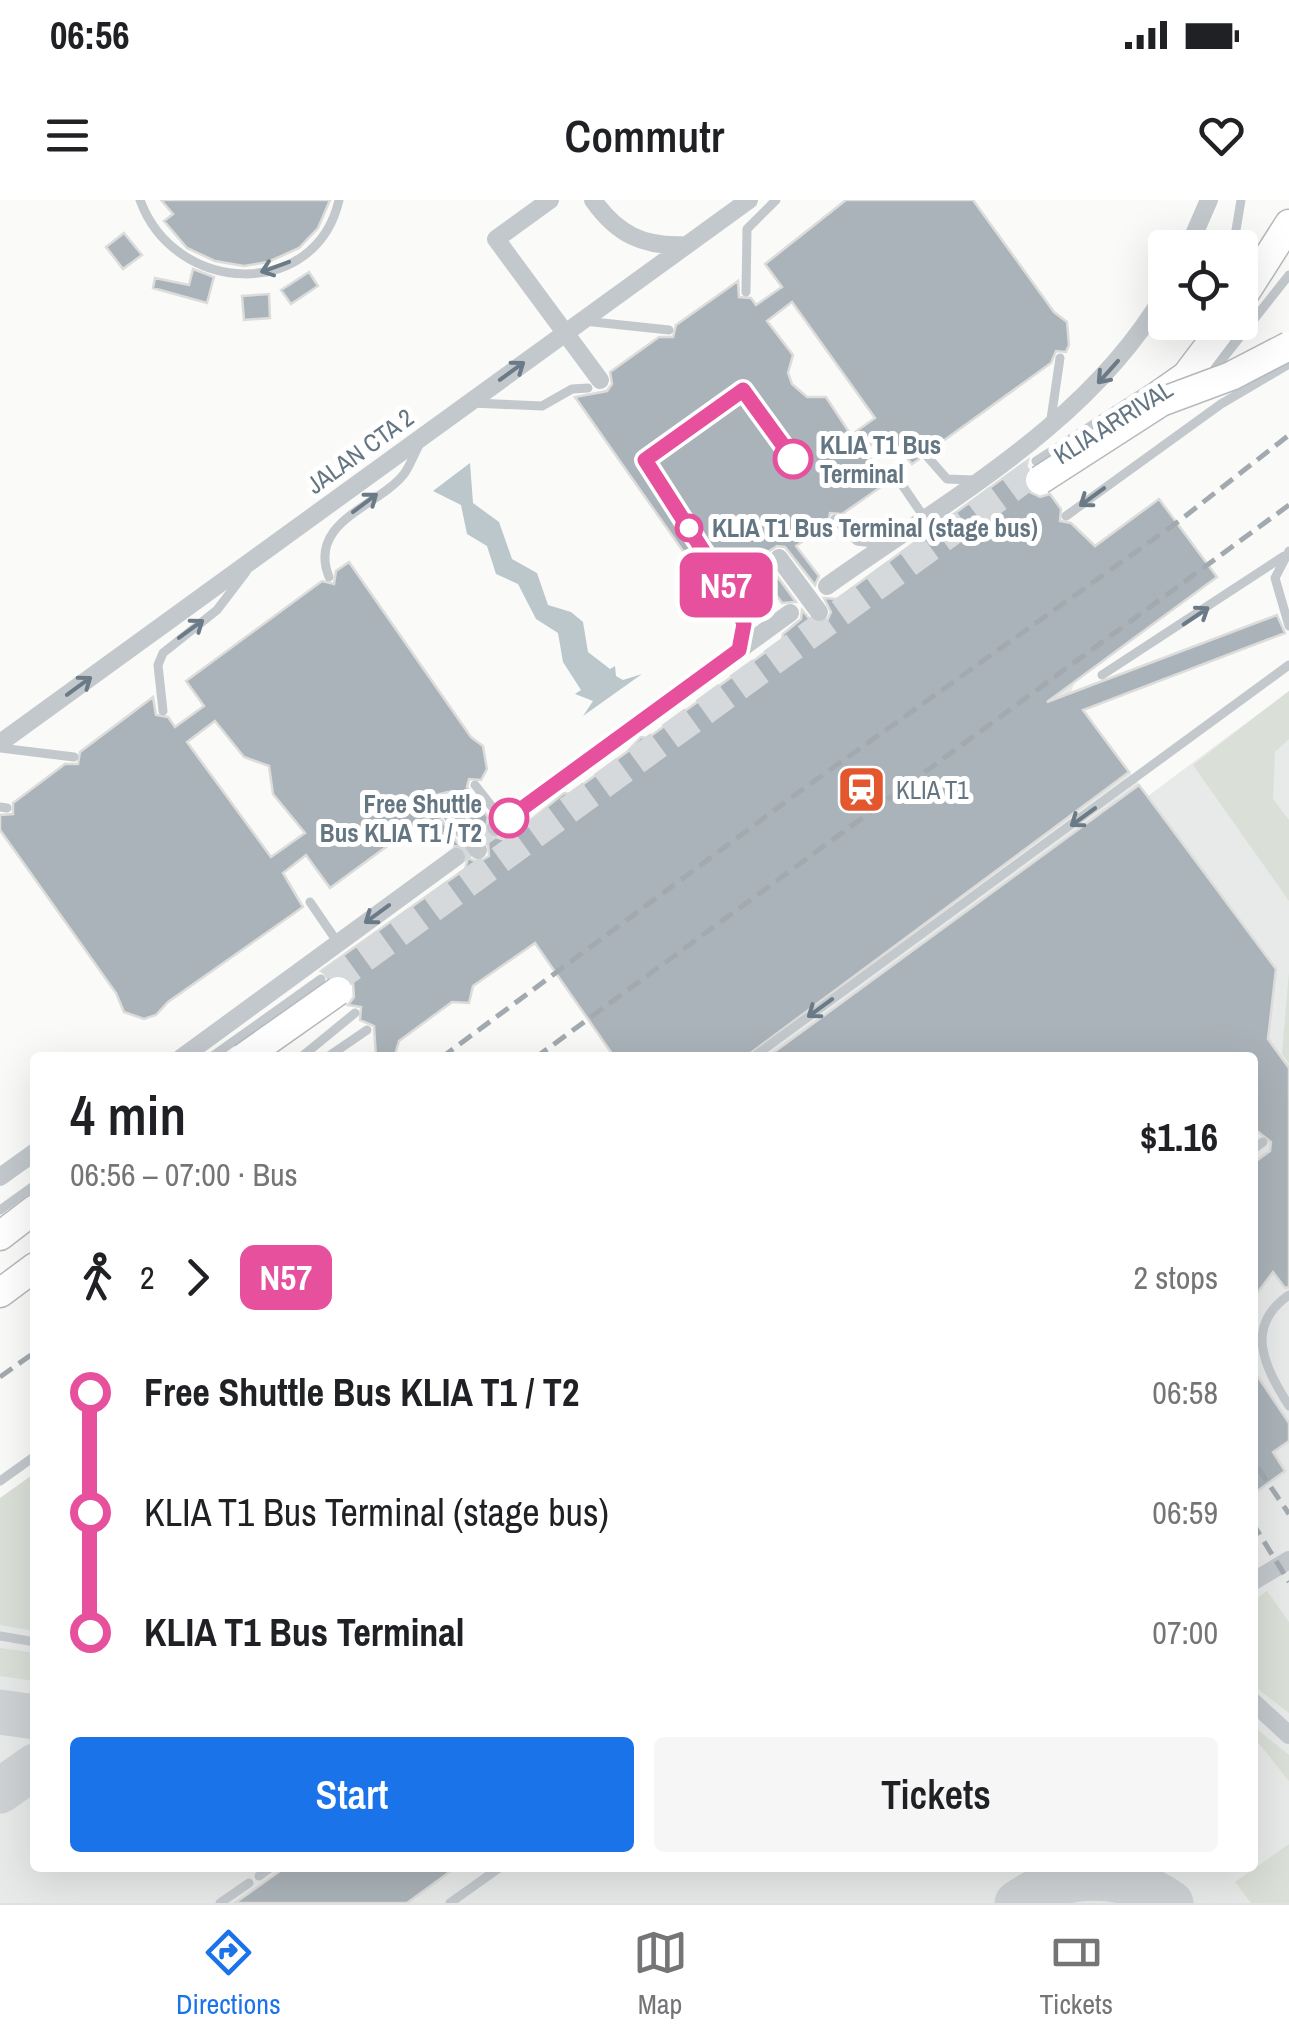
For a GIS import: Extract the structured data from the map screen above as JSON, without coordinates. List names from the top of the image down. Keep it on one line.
{"streets":{"main road":["KLIA ARRIVAL"],"street":["JALAN CTA 2"]},"one_way":["JALAN CTA 2"],"places":{"other":["KLIA T1 Bus Terminal","KLIA T1 Bus Terminal (stage bus)","Free Shuttle Bus KLIA T1 / T2"],"station":["KLIA T1"]},"lines":["bus line N57"],"page":{"status":"06:56","header":"Commutr","on_map":"N57","heading":["4 min","06:56 – 07:00 · Bus","$1.16"],"legs":["2","N57","2 stops"],"list":[{"name":"Free Shuttle Bus KLIA T1 / T2","value":"06:58"},{"name":"KLIA T1 Bus Terminal (stage bus)","value":"06:59"},{"name":"KLIA T1 Bus Terminal","value":"07:00"}],"buttons":["Start","Tickets"],"tabs":["Directions","Map","Tickets"]}}
